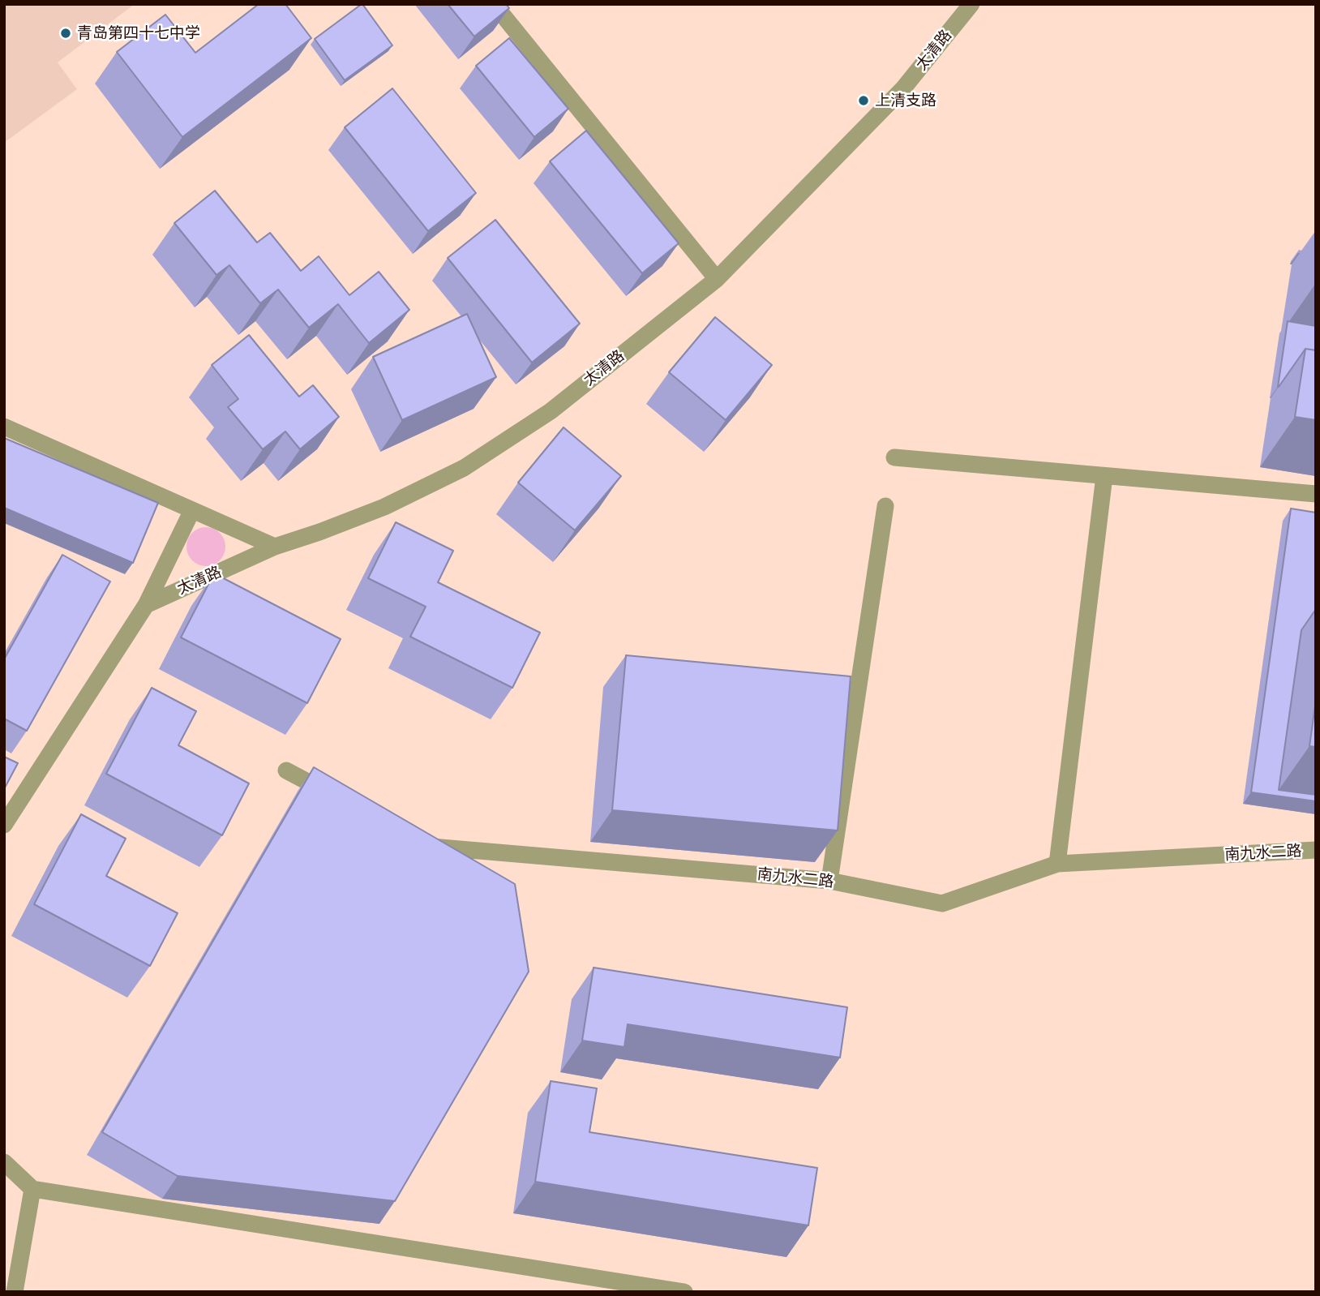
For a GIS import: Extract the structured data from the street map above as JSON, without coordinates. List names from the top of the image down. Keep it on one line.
{"streets":{"street":["太清路","南九水二路"]},"places":["青岛第四十七中学","上清支路"]}
